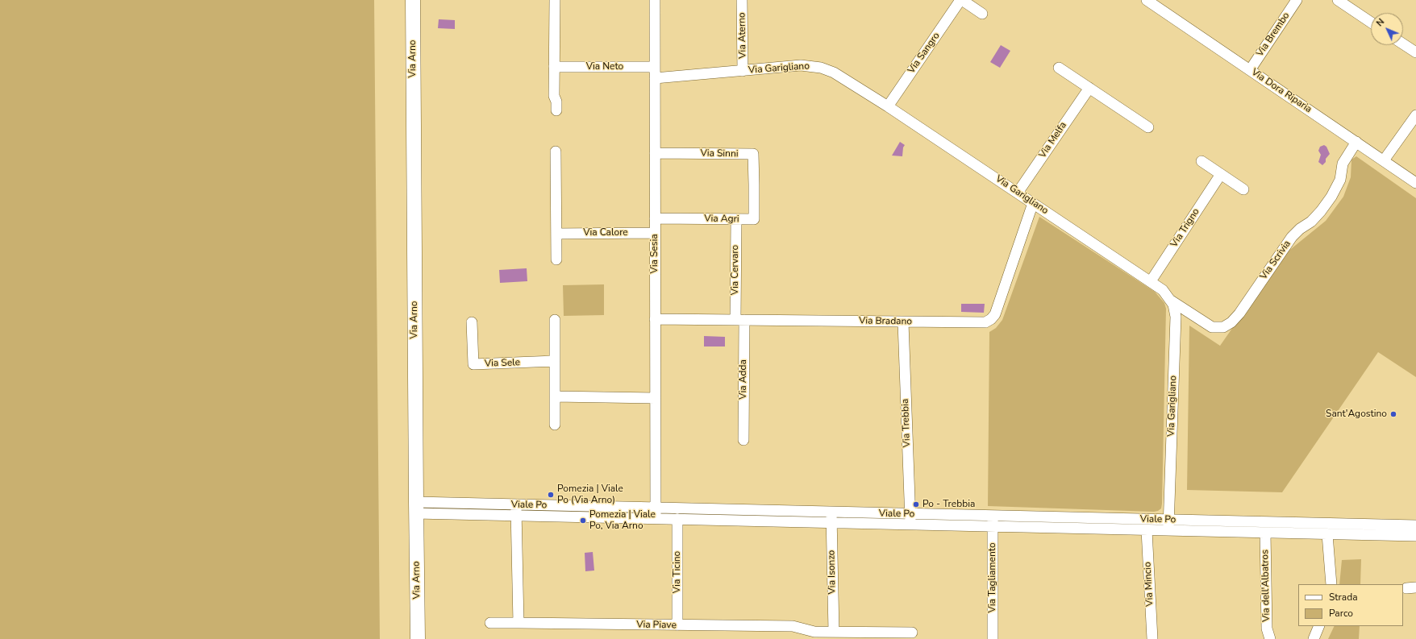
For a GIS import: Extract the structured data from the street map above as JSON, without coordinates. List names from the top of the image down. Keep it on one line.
{"streets":{"street":["Via Brembo","Via Aterno","Via Sangro","Via Arno","Via Neto","Via Garigliano","Via Dora Riparia","Via Melfa","Via Sinni","Via Agri","Via Trigno","Via Calore","Via Sesia","Via Scrivia","Via Cervaro","Via Bradano","Via Sele","Via Adda","Via Trebbia","Viale Po","Via Ticino","Via Isonzo","Via Tagliamento","Via Mincio","Via dell'Albatros","Via Piave"]},"crossings":[["Via Brembo","Via Dora Riparia"],["Via Aterno","Via Garigliano"],["Via Sangro","Via Garigliano"],["Via Arno","Viale Po"],["Via Neto","Via Sesia"],["Via Garigliano","Via Melfa"],["Via Garigliano","Via Trigno"],["Via Garigliano","Via Sesia"],["Via Garigliano","Via Scrivia"],["Via Garigliano","Via Bradano"],["Via Garigliano","Viale Po"],["Via Dora Riparia","Via Scrivia"],["Via Sinni","Via Agri"],["Via Sinni","Via Sesia"],["Via Agri","Via Sesia"],["Via Agri","Via Cervaro"],["Via Calore","Via Sesia"],["Via Sesia","Via Bradano"],["Via Sesia","Viale Po"],["Via Cervaro","Via Bradano"],["Via Cervaro","Via Adda"],["Via Bradano","Via Adda"],["Via Bradano","Via Trebbia"],["Via Trebbia","Viale Po"],["Viale Po","Via Ticino"],["Viale Po","Via Isonzo"],["Viale Po","Via Tagliamento"],["Viale Po","Via Mincio"],["Viale Po","Via dell'Albatros"],["Via Ticino","Via Piave"],["Via Isonzo","Via Piave"]],"places":["Sant'Agostino","Pomezia | Viale Po (Via Arno)","Po - Trebbia","Pomezia | Viale Po, Via Arno"],"legend":["Strada","Parco"],"north":"top left"}
